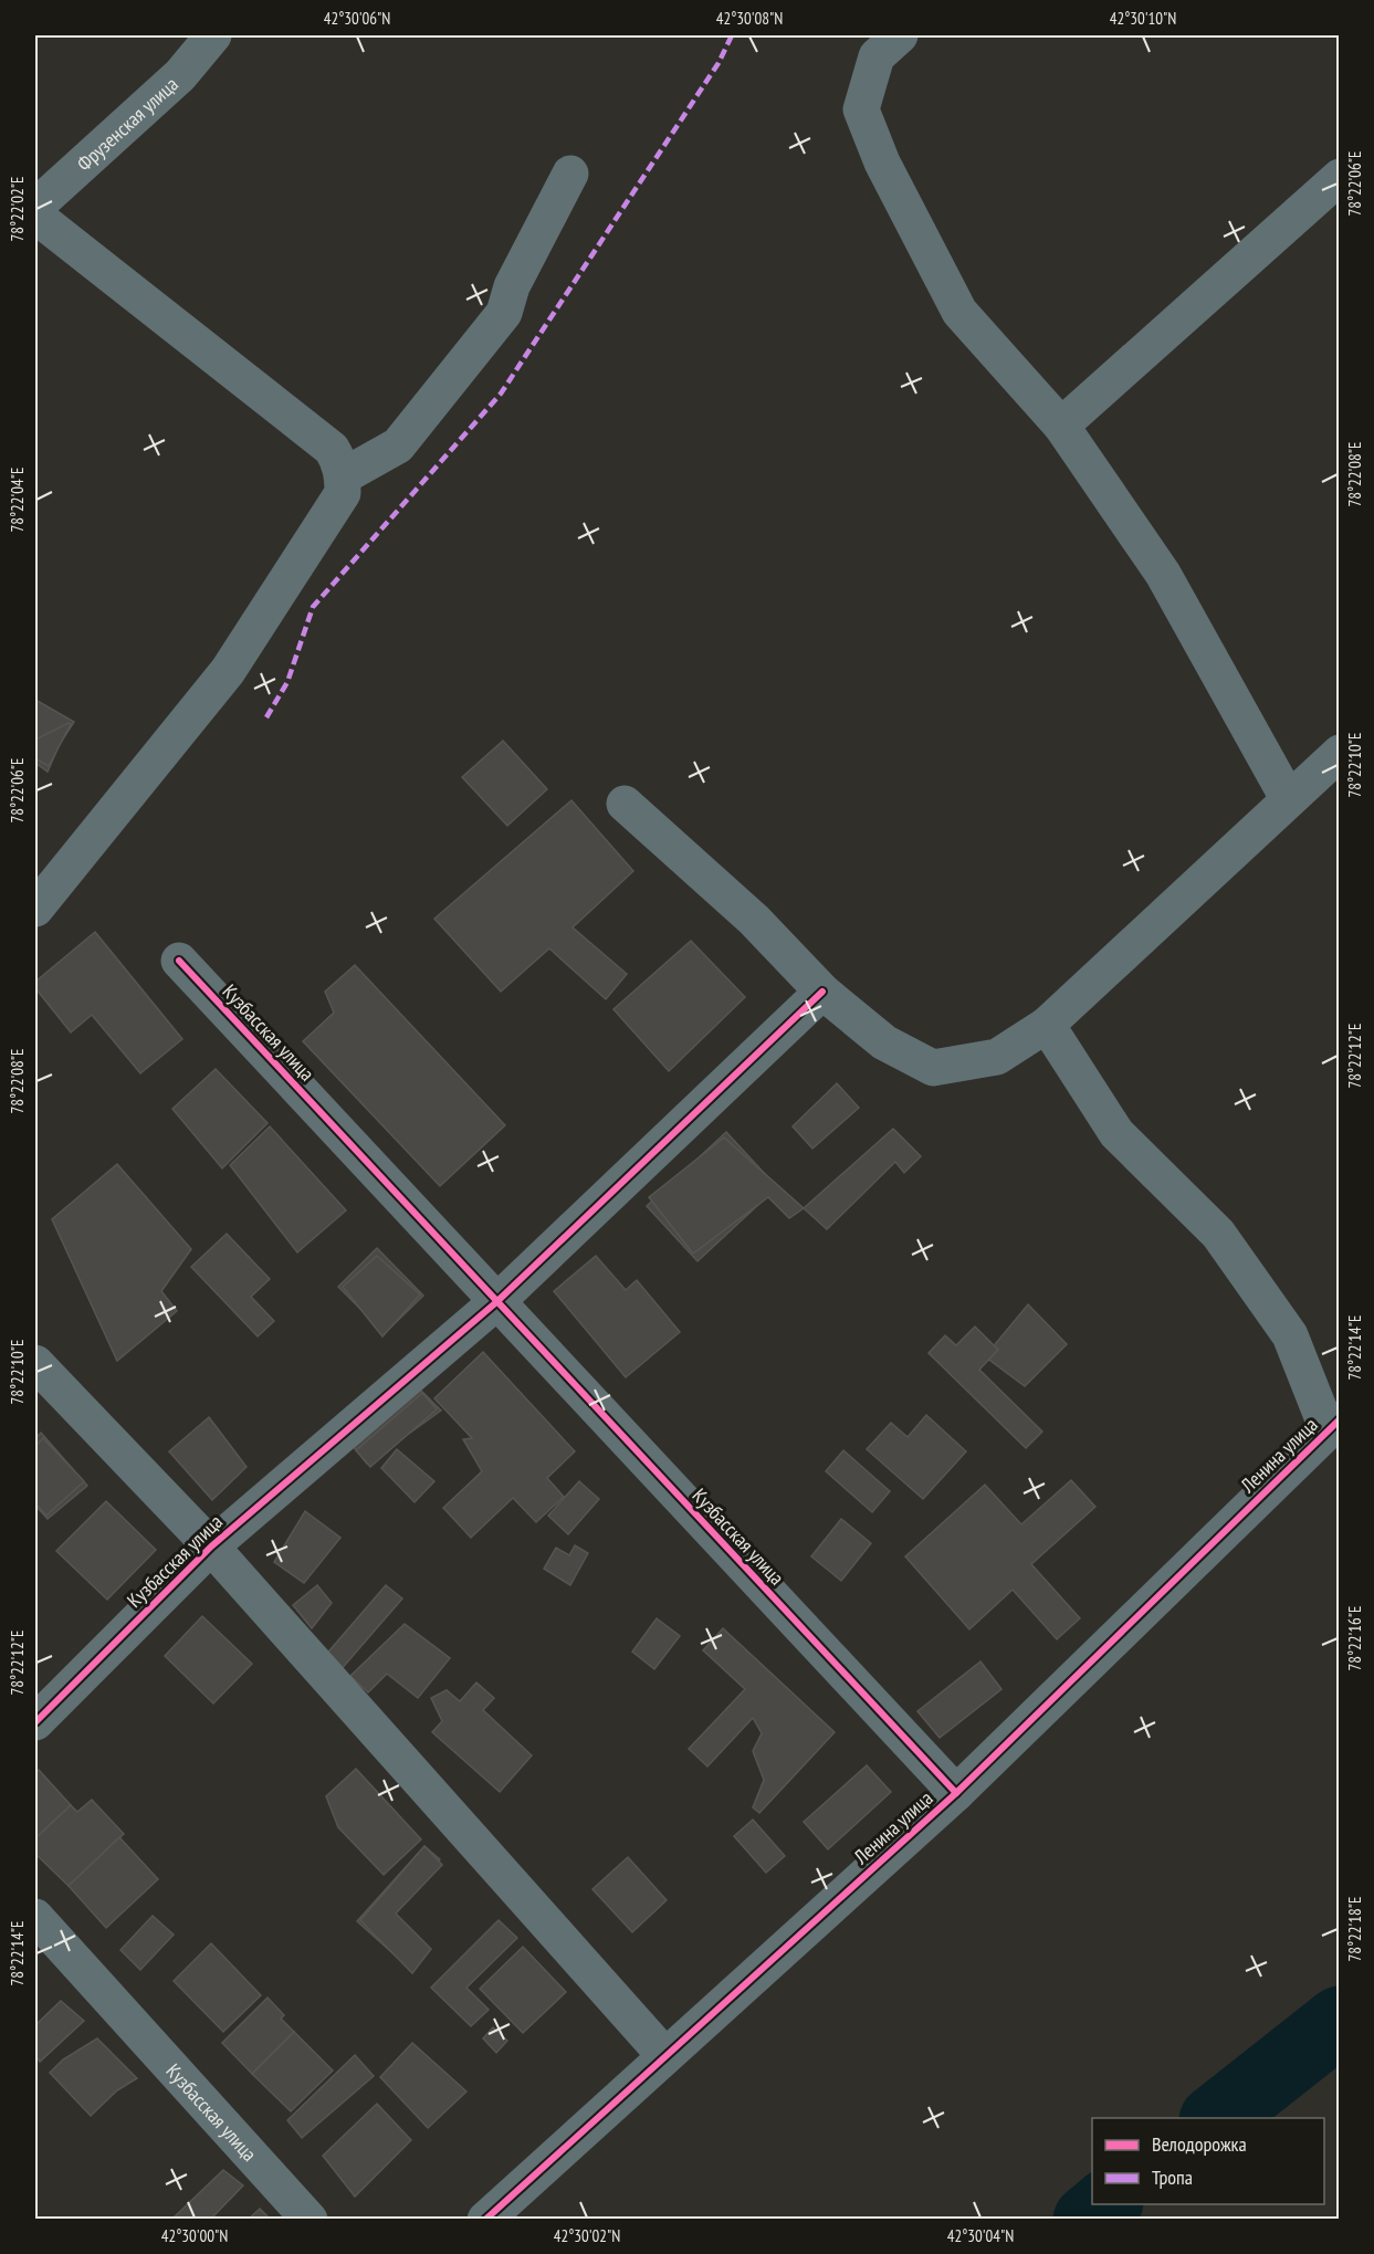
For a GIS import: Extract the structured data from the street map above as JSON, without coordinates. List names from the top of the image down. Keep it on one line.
{"streets":{"street":["Фрузенская улица","Кузбасская улица","Ленина улица"]},"crossings":[["Кузбасская улица","Ленина улица"]],"legend":["Велодорожка","Тропа"],"coordinates":["42°30'06\"N","42°30'08\"N","42°30'10\"N","78°22'06\"E","78°22'02\"E","78°22'08\"E","78°22'04\"E","78°22'10\"E","78°22'12\"E","78°22'14\"E","78°22'16\"E","78°22'18\"E","42°30'00\"N","42°30'02\"N","42°30'04\"N"]}
